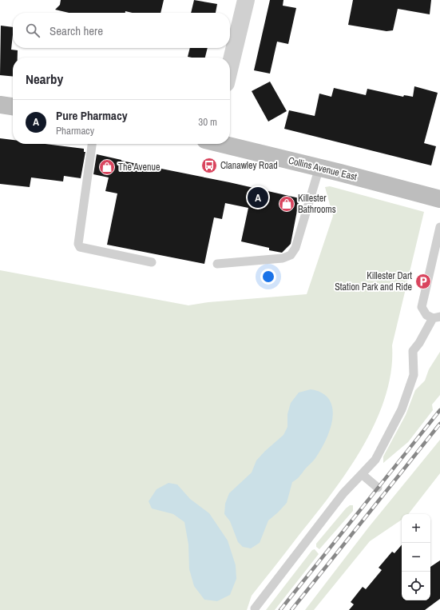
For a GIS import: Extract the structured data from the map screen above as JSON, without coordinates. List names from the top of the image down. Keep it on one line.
{"streets":{"main road":["Collins Avenue East"]},"places":{"bus stop":["Clanawley Road"],"shop":["The Avenue","Killester Bathrooms"],"parking":["Killester Dart Station Park and Ride"]},"page":{"search":"Search here","heading":"Nearby","list":[{"mark":"A","name":"Pure Pharmacy","note":"Pharmacy","value":"30 m"}],"pins":"A","map_buttons":["+","−"]}}
